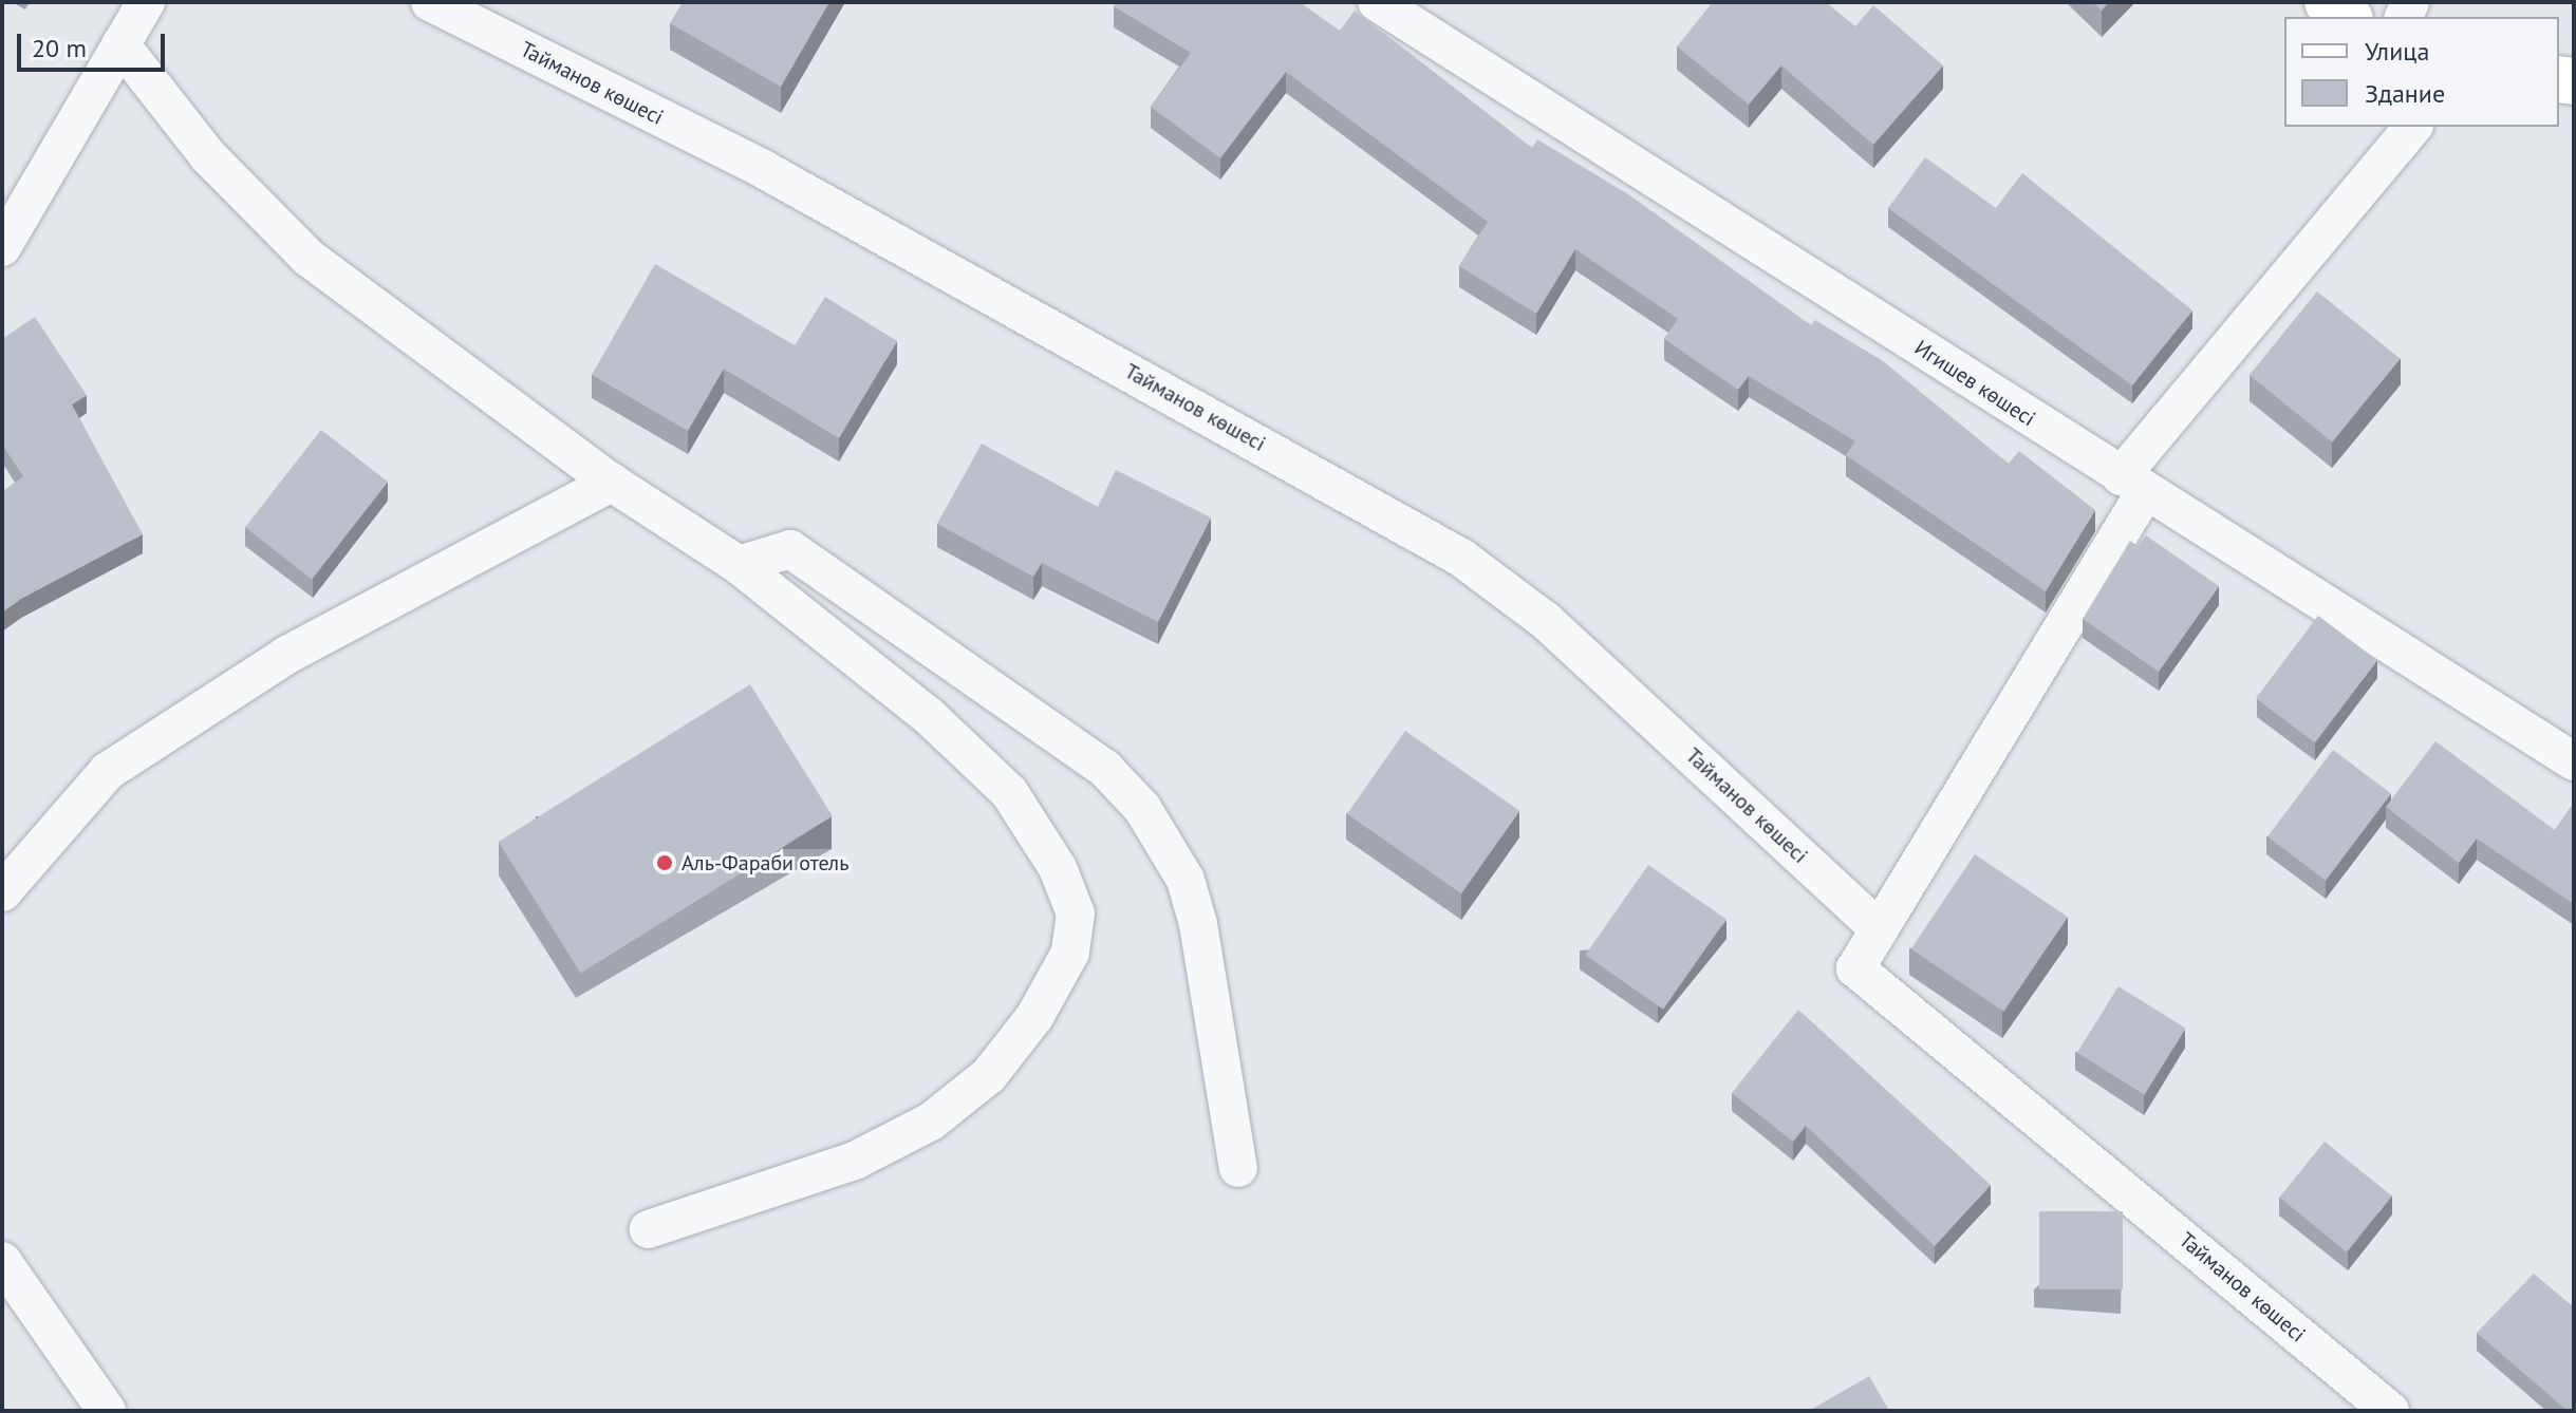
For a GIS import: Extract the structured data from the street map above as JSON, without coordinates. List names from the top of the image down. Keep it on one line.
{"streets":{"street":["Тайманов көшесі","Игишев көшесі"]},"crossings":[["Тайманов көшесі","Игишев көшесі"]],"places":["Аль-Фараби отель"],"legend":["Улица","Здание"],"scale_bar":"20 m"}
